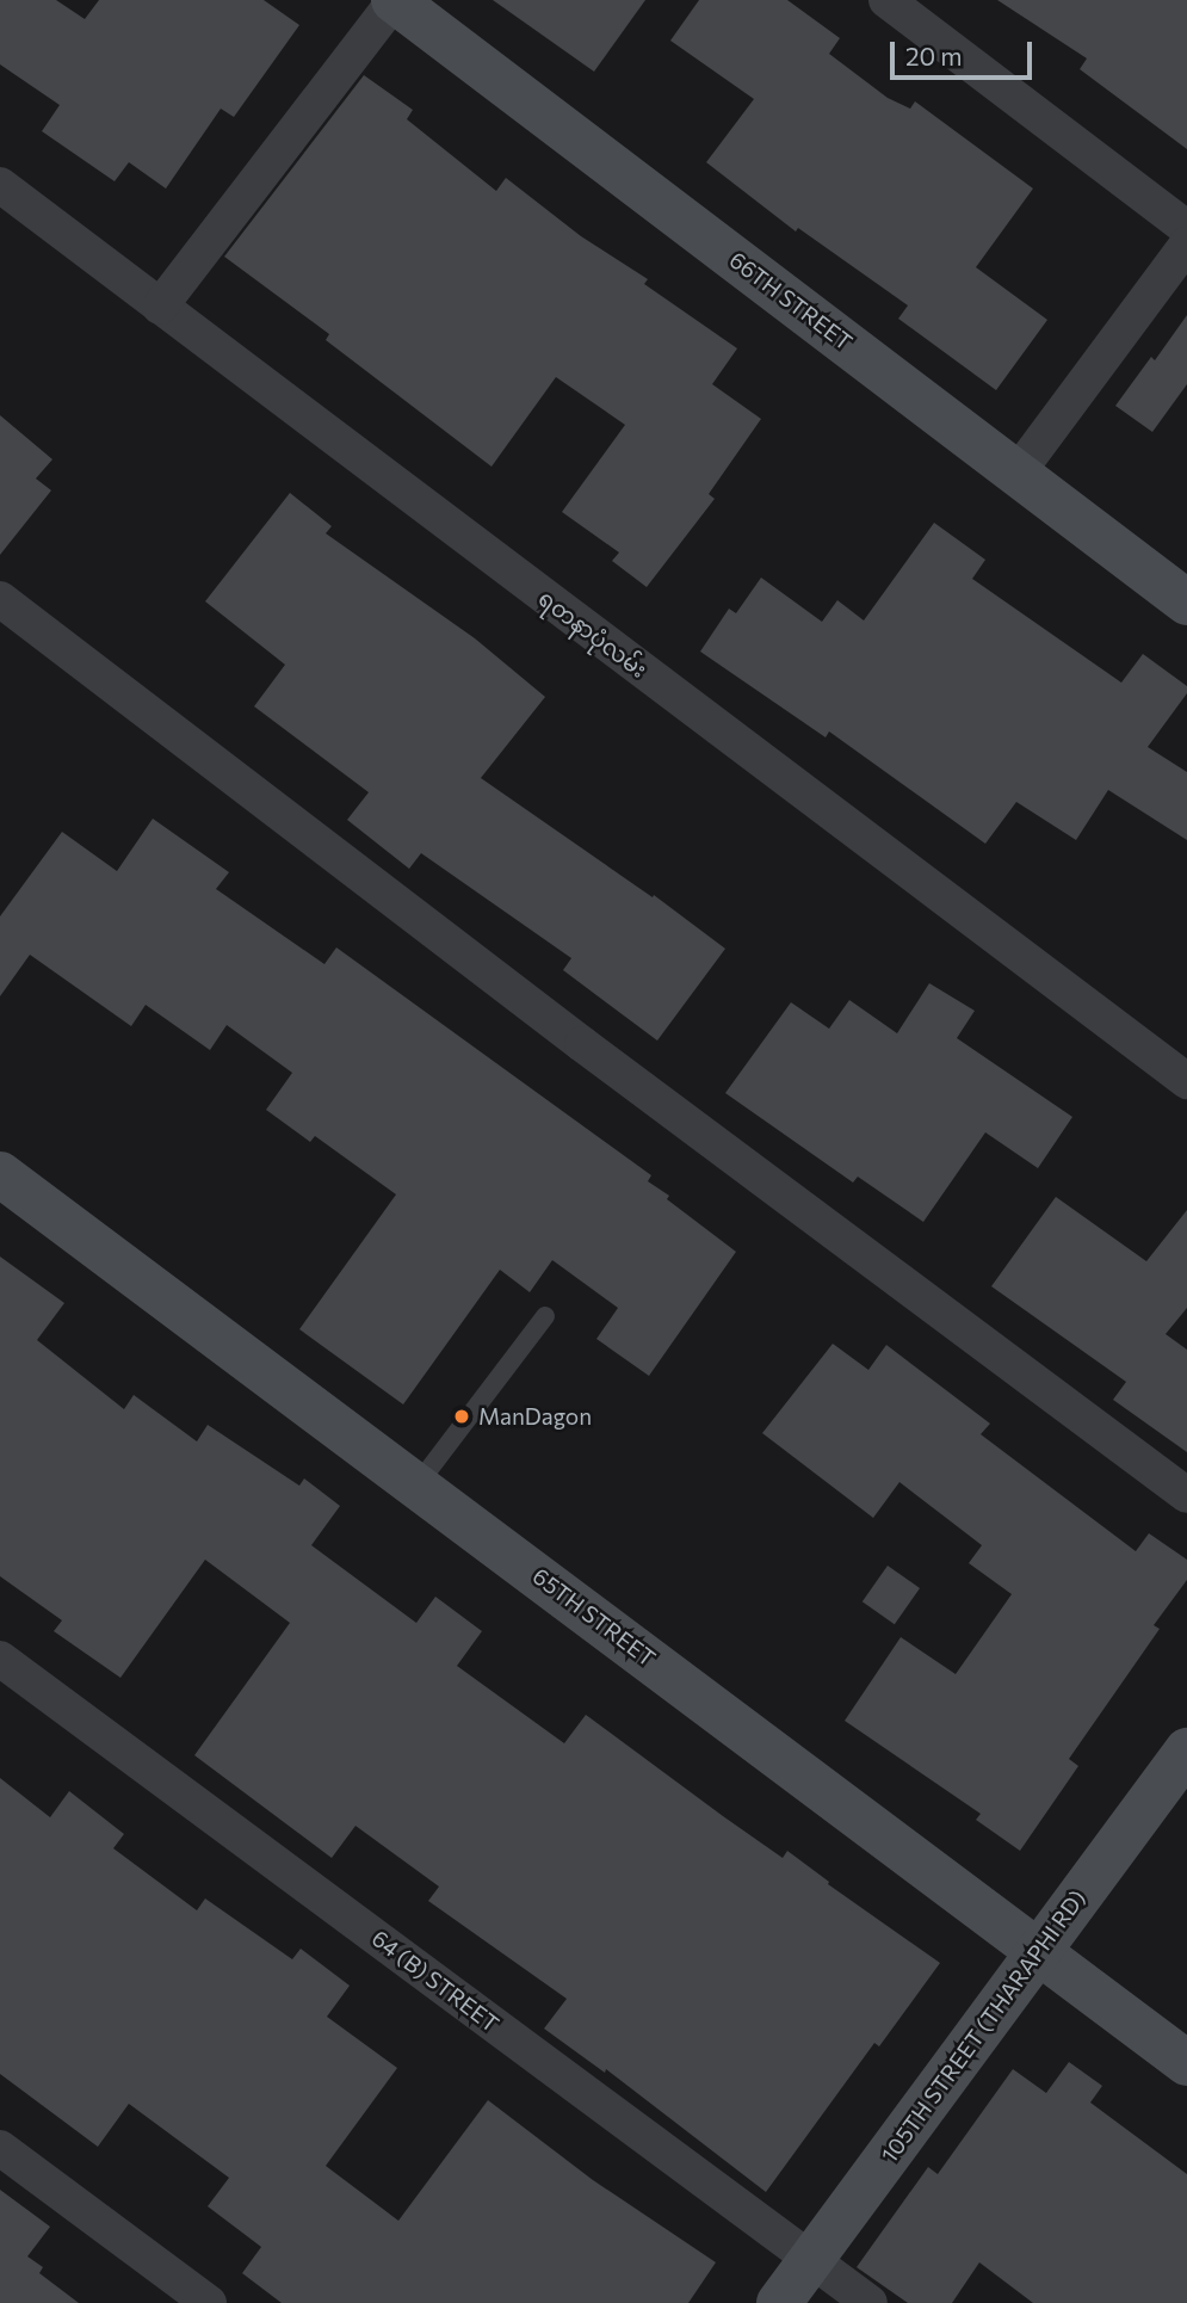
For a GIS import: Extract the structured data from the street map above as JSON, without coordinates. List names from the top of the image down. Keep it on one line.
{"streets":{"street":["66TH STREET","ရတနာပုံလမ်း","65TH STREET","64 (B) STREET","105TH STREET (THARAPHI RD)"]},"crossings":[["65TH STREET","105TH STREET (THARAPHI RD)"],["64 (B) STREET","105TH STREET (THARAPHI RD)"]],"places":["ManDagon"],"scale_bar":"20 m"}
